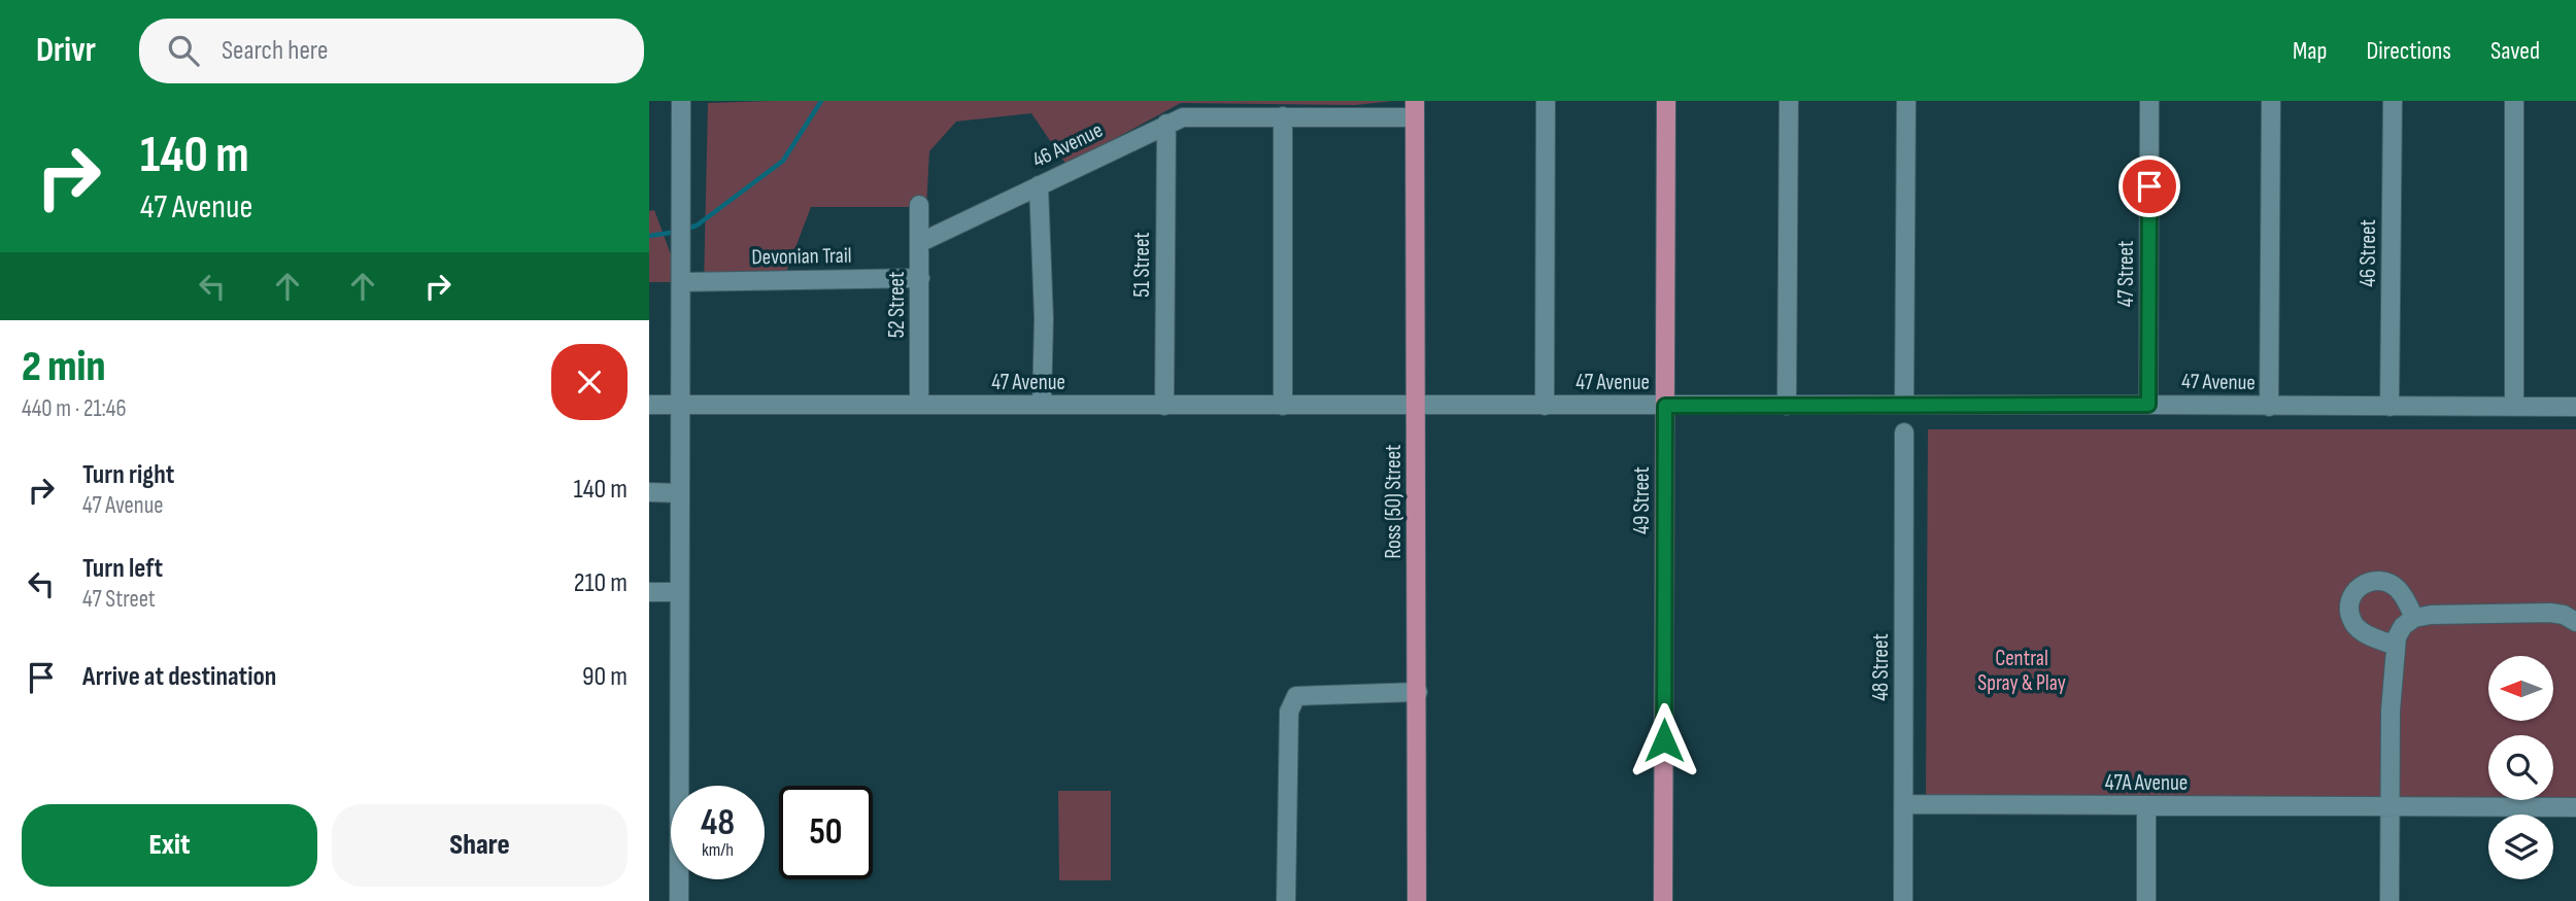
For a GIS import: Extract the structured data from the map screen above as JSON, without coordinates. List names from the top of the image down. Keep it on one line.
{"streets":{"main road":["49 Street","Ross (50) Street"],"street":["46 Avenue","46 Street","Devonian Trail","51 Street","47 Street","52 Street","47 Avenue","48 Street","47A Avenue"]},"crossings":[["46 Avenue","51 Street"],["46 Avenue","52 Street"],["46 Avenue","Ross (50) Street"],["46 Street","47 Avenue"],["Devonian Trail","52 Street"],["51 Street","47 Avenue"],["47 Street","47 Avenue"],["52 Street","47 Avenue"],["47 Avenue","49 Street"],["47 Avenue","Ross (50) Street"],["48 Street","47A Avenue"]],"parks":["Central Spray & Play"],"north":"left","page":{"header":"Drivr","search":"Search here","nav":["Map","Directions","Saved"],"turn":["140 m","47 Avenue"],"heading":["2 min","440 m · 21:46"],"list":[{"name":"Turn right","note":"47 Avenue","value":"140 m"},{"name":"Turn left","note":"47 Street","value":"210 m"},{"name":"Arrive at destination","value":"90 m"}],"speed":"48 km/h","limit":"50","buttons":["Exit","Share"]}}
